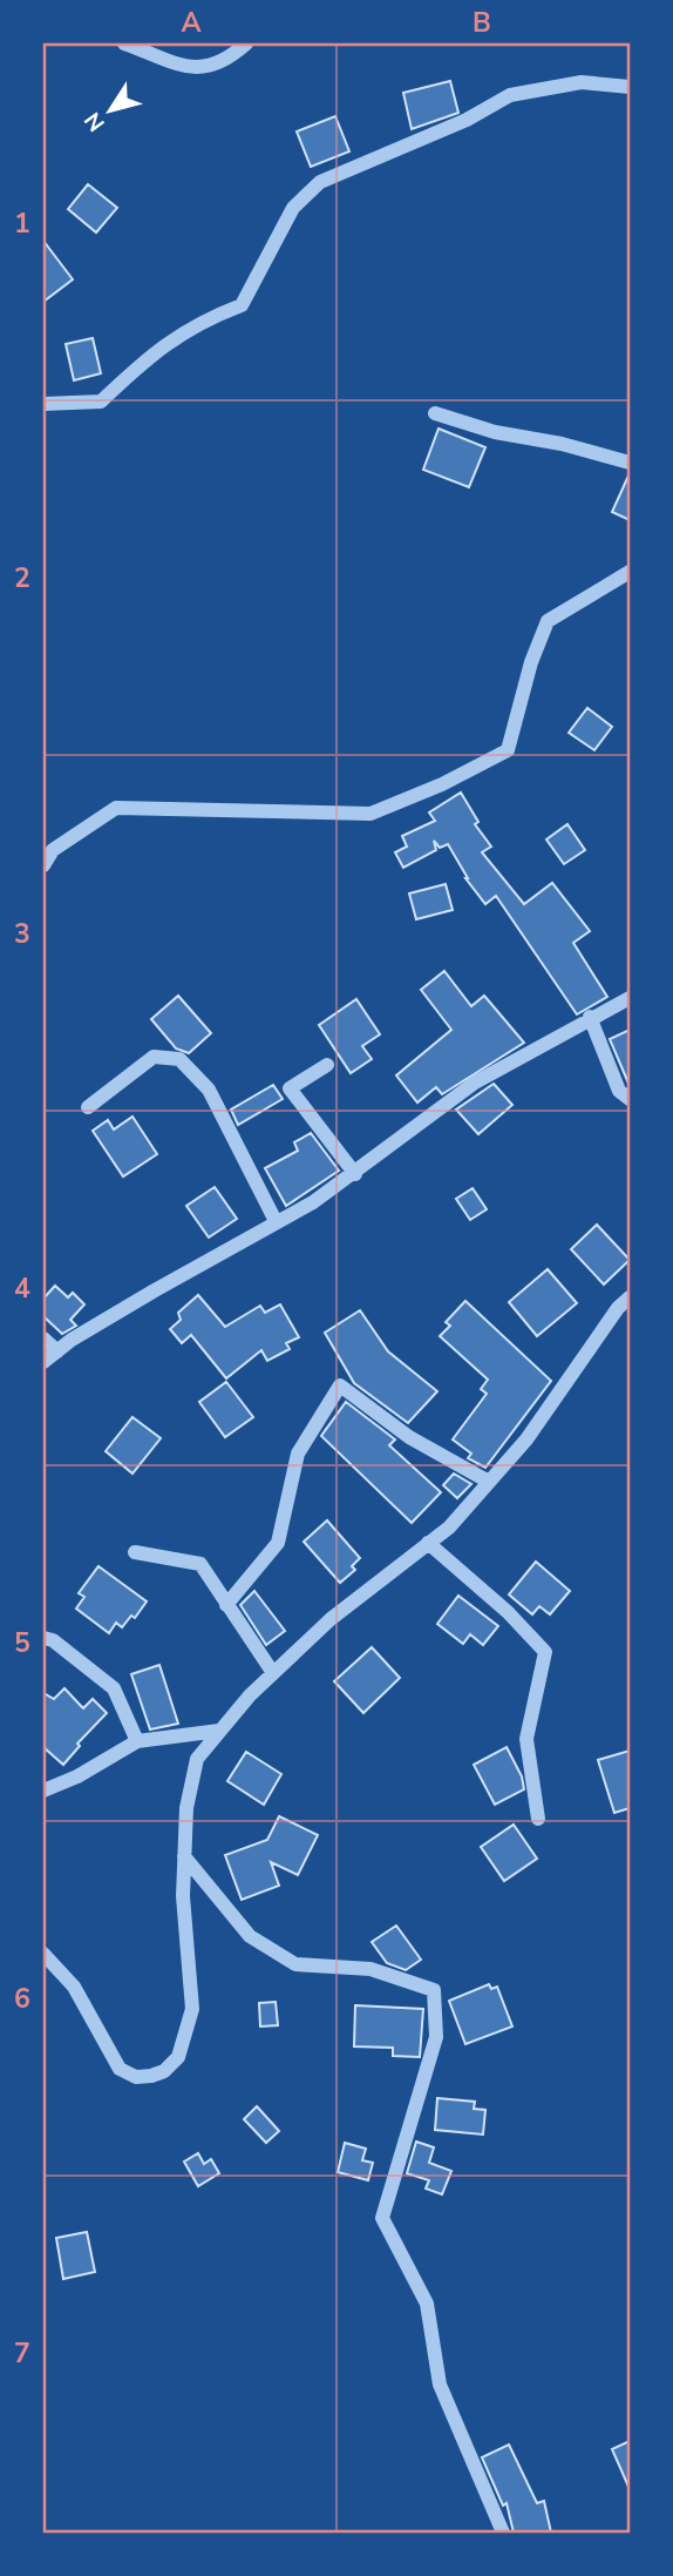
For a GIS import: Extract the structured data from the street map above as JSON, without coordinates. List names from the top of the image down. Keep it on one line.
{"north":"bottom left","grid":{"columns":["A","B"],"rows":["1","2","3","4","5","6","7"]}}
